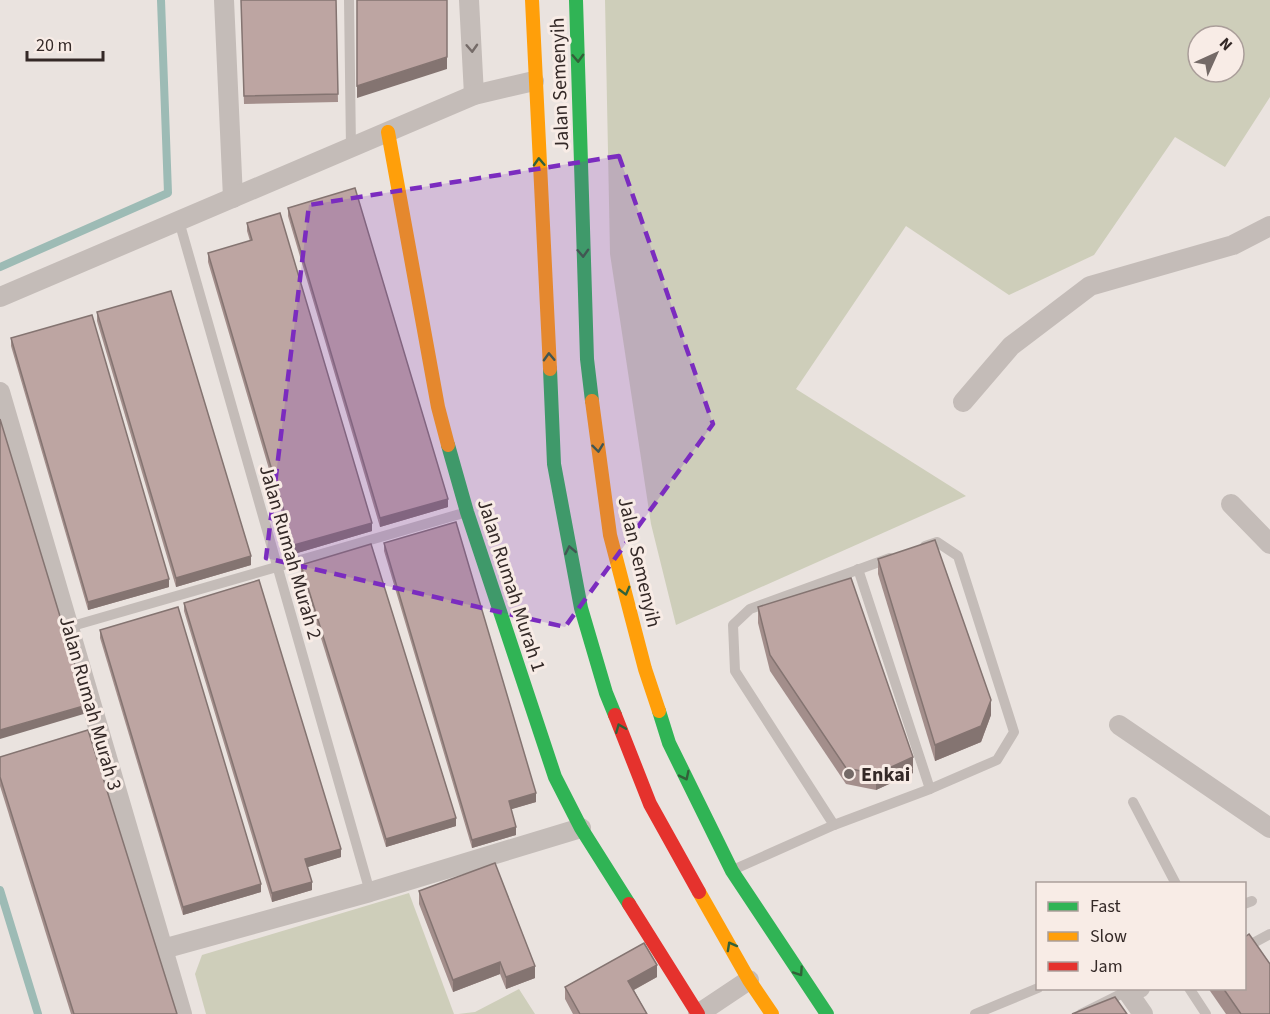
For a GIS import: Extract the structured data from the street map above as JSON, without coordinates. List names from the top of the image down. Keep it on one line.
{"streets":{"main road":["Jalan Semenyih","Jalan Rumah Murah 1"],"street":["Jalan Rumah Murah 3"],"lane":["Jalan Rumah Murah 2"]},"places":["Enkai"],"legend":["Fast","Slow","Jam"],"scale_bar":"20 m","north":"top right"}
